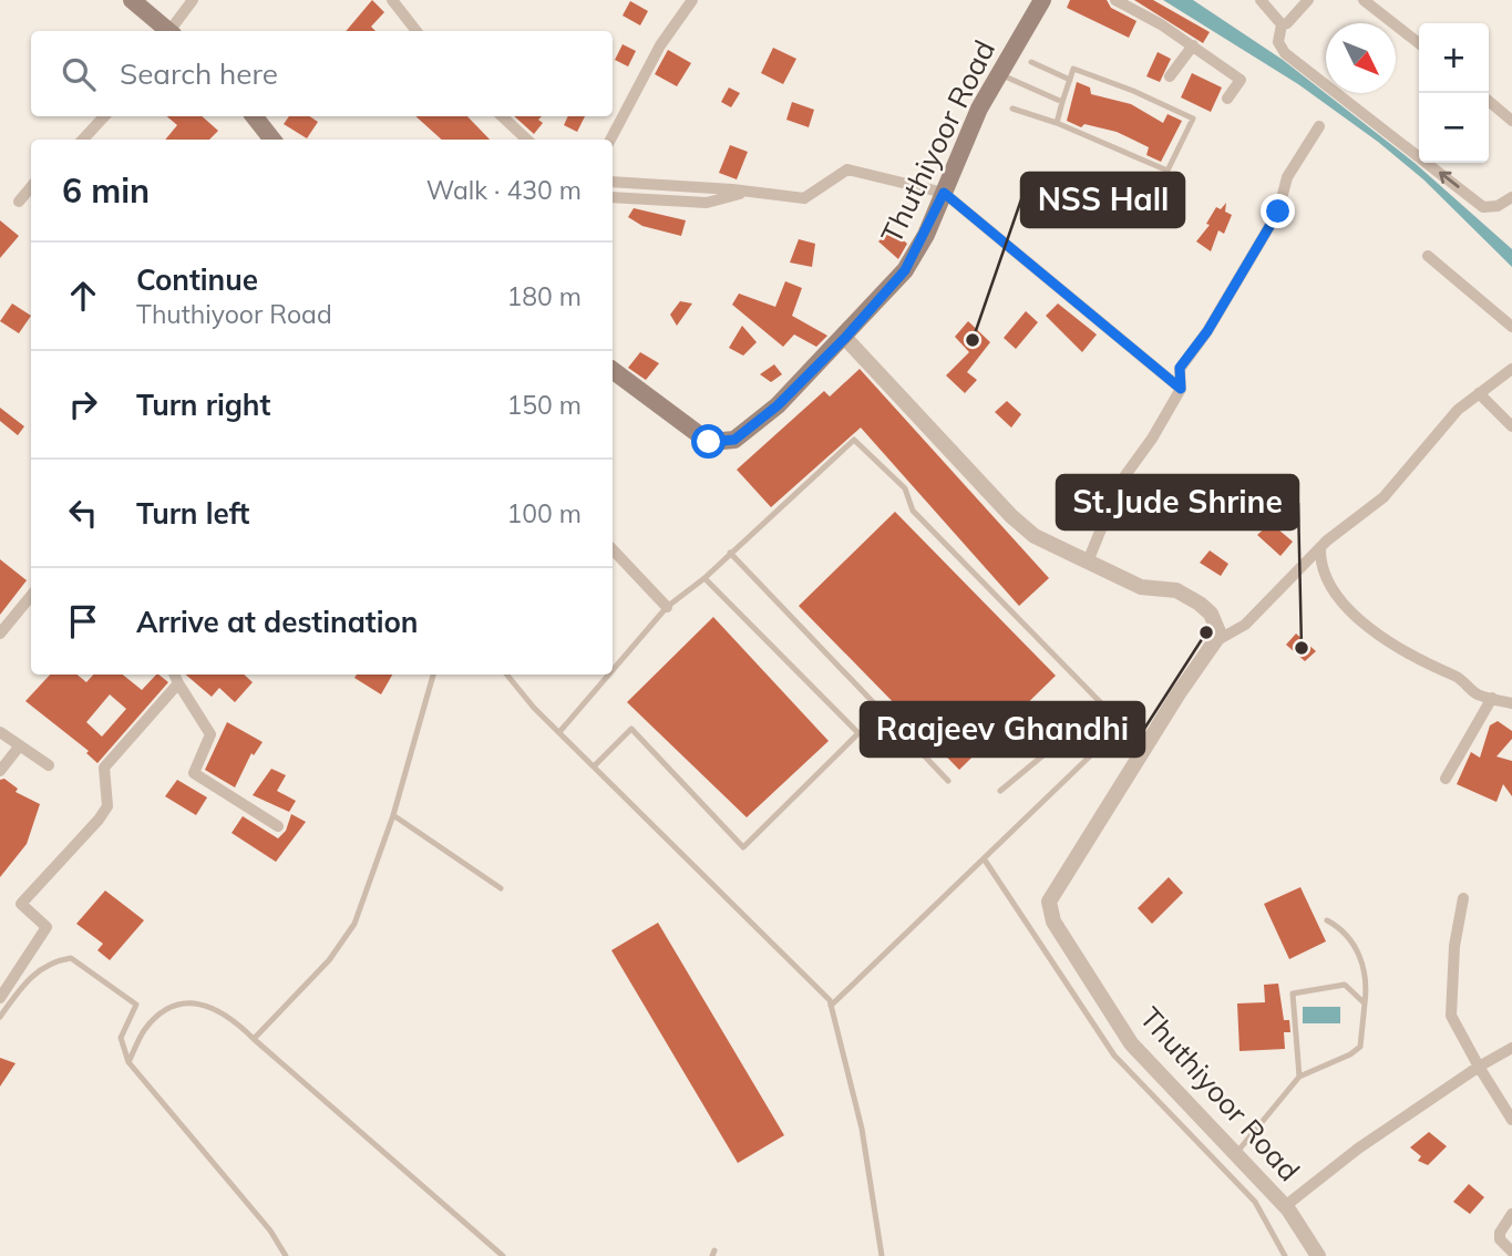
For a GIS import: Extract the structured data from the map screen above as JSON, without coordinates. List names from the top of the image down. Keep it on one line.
{"streets":{"main road":["Thuthiyoor Road"]},"places":["NSS Hall","Raajeev Ghandhi","St.Jude Shrine"],"north":"bottom right","page":{"map_buttons":["+","−"],"search":"Search here","heading":["6 min","Walk · 430 m"],"list":[["Continue","Thuthiyoor Road","180 m"],["Turn right","150 m"],["Turn left","100 m"],"Arrive at destination"]}}
